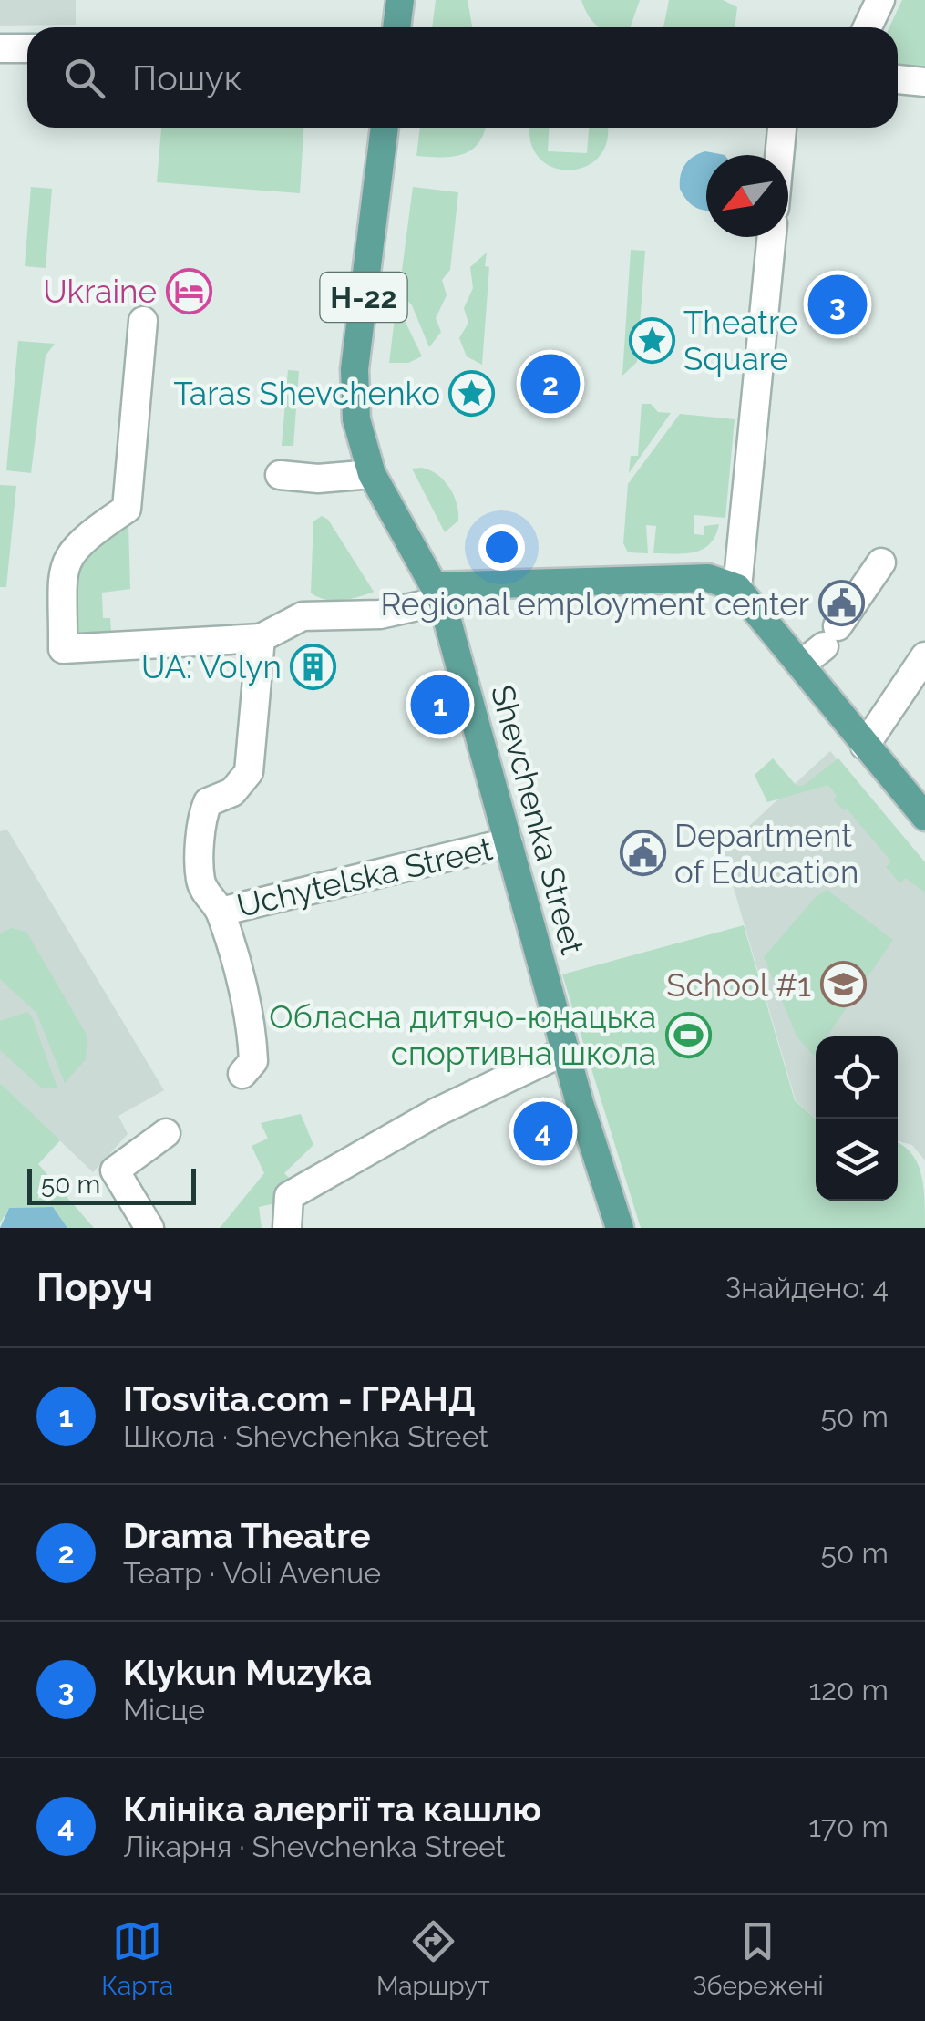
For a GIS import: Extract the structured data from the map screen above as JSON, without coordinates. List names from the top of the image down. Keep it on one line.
{"streets":{"main road":["Н-22","Shevchenka Street"],"street":["Uchytelska Street"]},"crossings":[["Н-22","Shevchenka Street"],["Shevchenka Street","Uchytelska Street"]],"places":{"hotel":["Ukraine"],"place":["Theatre Square","Taras Shevchenko"],"public building":["Regional employment center","Department of Education"],"building":["UA: Volyn"],"school or university":["School #1"],"sports":["Обласна дитячо-юнацька спортивна школа"]},"scale_bar":"50 m","north":"bottom left","page":{"search":"Пошук","pins":["3","2","1","4"],"scale":"50 m","heading":["Поруч","Знайдено: 4"],"list":[{"mark":"1","name":"ITosvita.com - ГРАНД","note":"Школа · Shevchenka Street","value":"50 m"},{"mark":"2","name":"Drama Theatre","note":"Театр · Voli Avenue","value":"50 m"},{"mark":"3","name":"Klykun Muzyka","note":"Місце","value":"120 m"},{"mark":"4","name":"Клініка алергії та кашлю","note":"Лікарня · Shevchenka Street","value":"170 m"}],"nav":["Карта","Маршрут","Збережені"]}}
